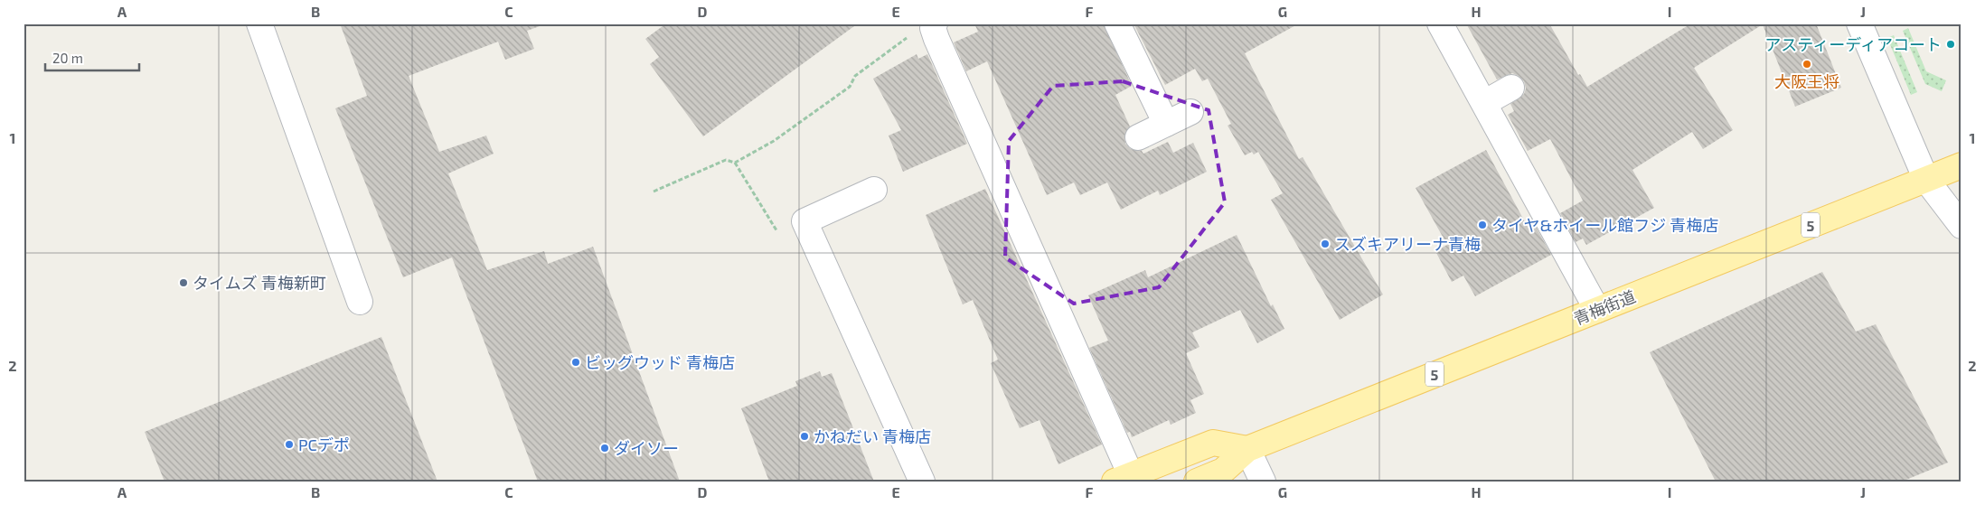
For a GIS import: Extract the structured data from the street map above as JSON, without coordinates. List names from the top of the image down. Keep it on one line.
{"streets":{"main road":["5","青梅街道"]},"places":["アスティーディアコート","大阪王将","タイヤ&ホイール館フジ 青梅店","スズキアリーナ青梅","タイムズ 青梅新町","ビッグウッド 青梅店","かねだい 青梅店","PCデポ","ダイソー"],"scale_bar":"20 m","grid":{"columns":["A","B","C","D","E","F","G","H","I","J"],"rows":["1","2"]}}
